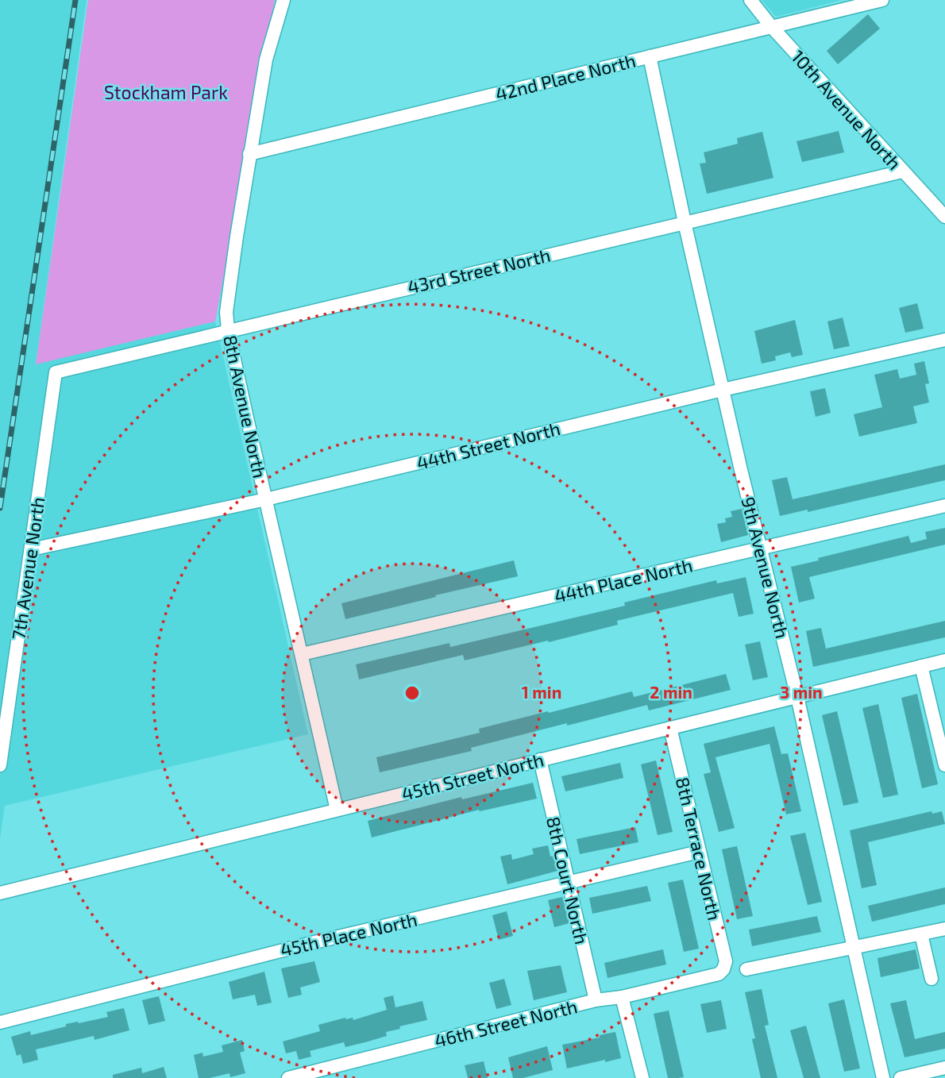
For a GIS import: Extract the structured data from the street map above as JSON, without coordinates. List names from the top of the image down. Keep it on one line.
{"streets":{"street":["42nd Place North","10th Avenue North","43rd Street North","8th Avenue North","44th Street North","9th Avenue North","7th Avenue North","44th Place North","45th Street North","8th Terrace North","8th Court North","45th Place North","46th Street North"]},"crossings":[["42nd Place North","10th Avenue North"],["42nd Place North","8th Avenue North"],["42nd Place North","9th Avenue North"],["10th Avenue North","43rd Street North"],["43rd Street North","8th Avenue North"],["43rd Street North","9th Avenue North"],["43rd Street North","7th Avenue North"],["8th Avenue North","44th Street North"],["8th Avenue North","44th Place North"],["8th Avenue North","45th Street North"],["44th Street North","9th Avenue North"],["44th Street North","7th Avenue North"],["9th Avenue North","44th Place North"],["9th Avenue North","45th Street North"],["45th Street North","8th Terrace North"],["45th Street North","8th Court North"],["8th Terrace North","45th Place North"],["8th Terrace North","46th Street North"],["8th Court North","45th Place North"],["8th Court North","46th Street North"]],"parks":["Stockham Park"],"rings":["1 min","2 min","3 min"]}
